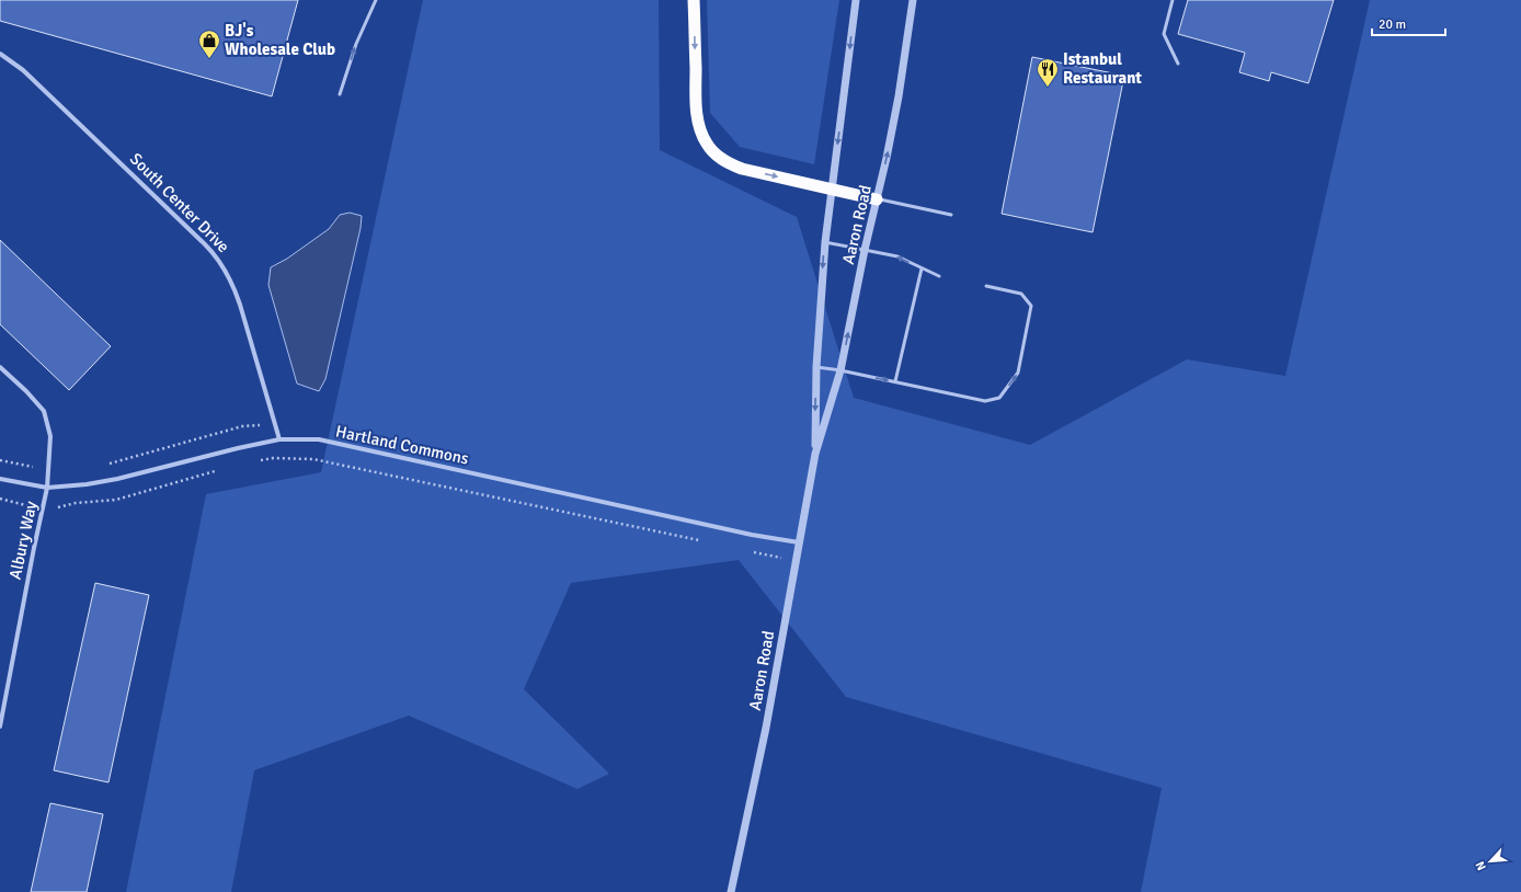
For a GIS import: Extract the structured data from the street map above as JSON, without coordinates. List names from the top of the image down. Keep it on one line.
{"streets":{"street":["South Center Drive","Aaron Road","Hartland Commons","Albury Way"]},"crossings":[["South Center Drive","Hartland Commons"],["Aaron Road","Hartland Commons"],["Hartland Commons","Albury Way"]],"places":{"shop":["BJ's Wholesale Club"],"restaurant":["Istanbul Restaurant"]},"scale_bar":"20 m","north":"bottom left"}
